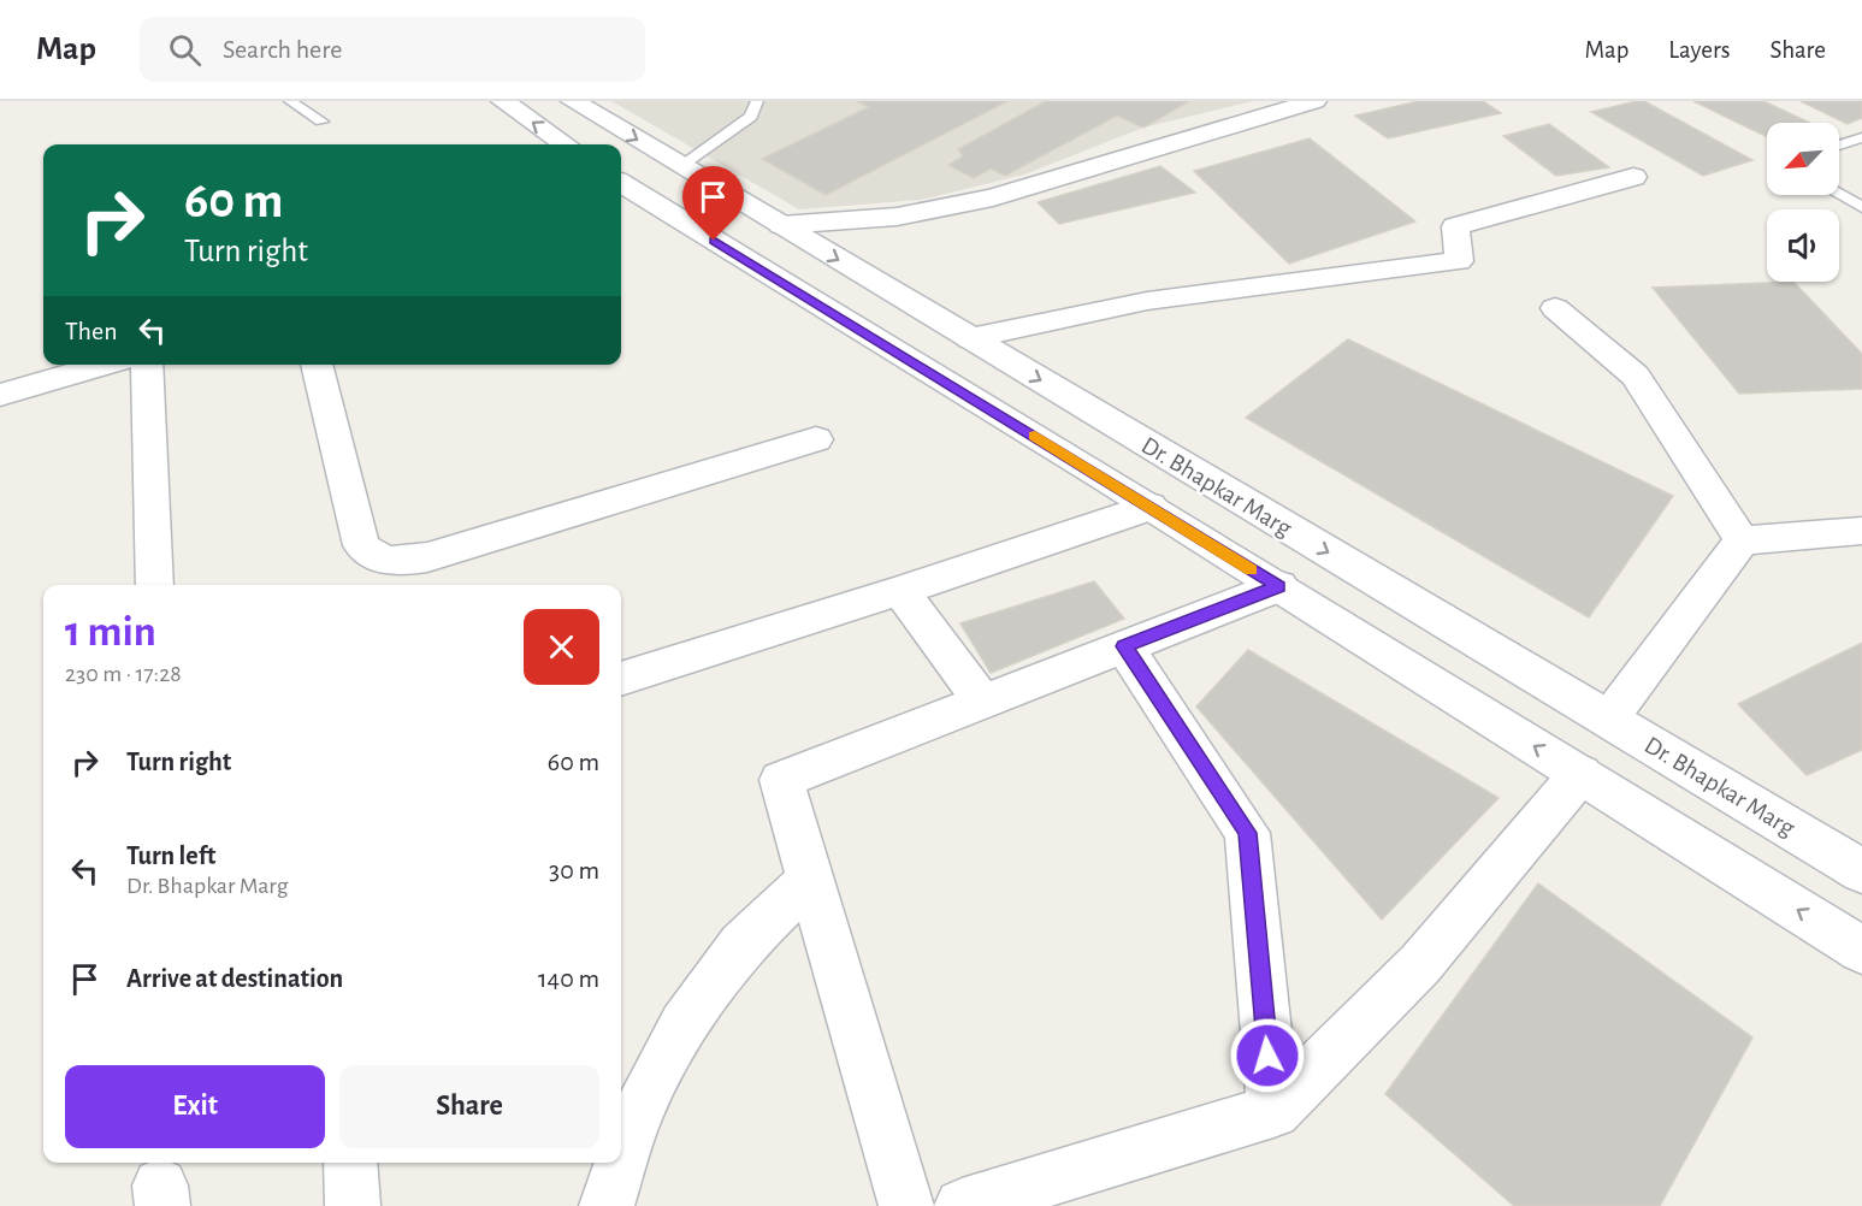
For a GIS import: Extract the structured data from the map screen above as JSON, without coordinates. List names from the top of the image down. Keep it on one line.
{"streets":{"street":["Dr. Bhapkar Marg"]},"north":"bottom left","page":{"header":"Map","search":"Search here","nav":["Map","Layers","Share"],"turn":["60 m","Turn right"],"then":"Then","heading":["1 min","230 m · 17:28"],"list":[{"name":"Turn right","value":"60 m"},{"name":"Turn left","note":"Dr. Bhapkar Marg","value":"30 m"},{"name":"Arrive at destination","value":"140 m"}],"buttons":["Exit","Share"]}}
